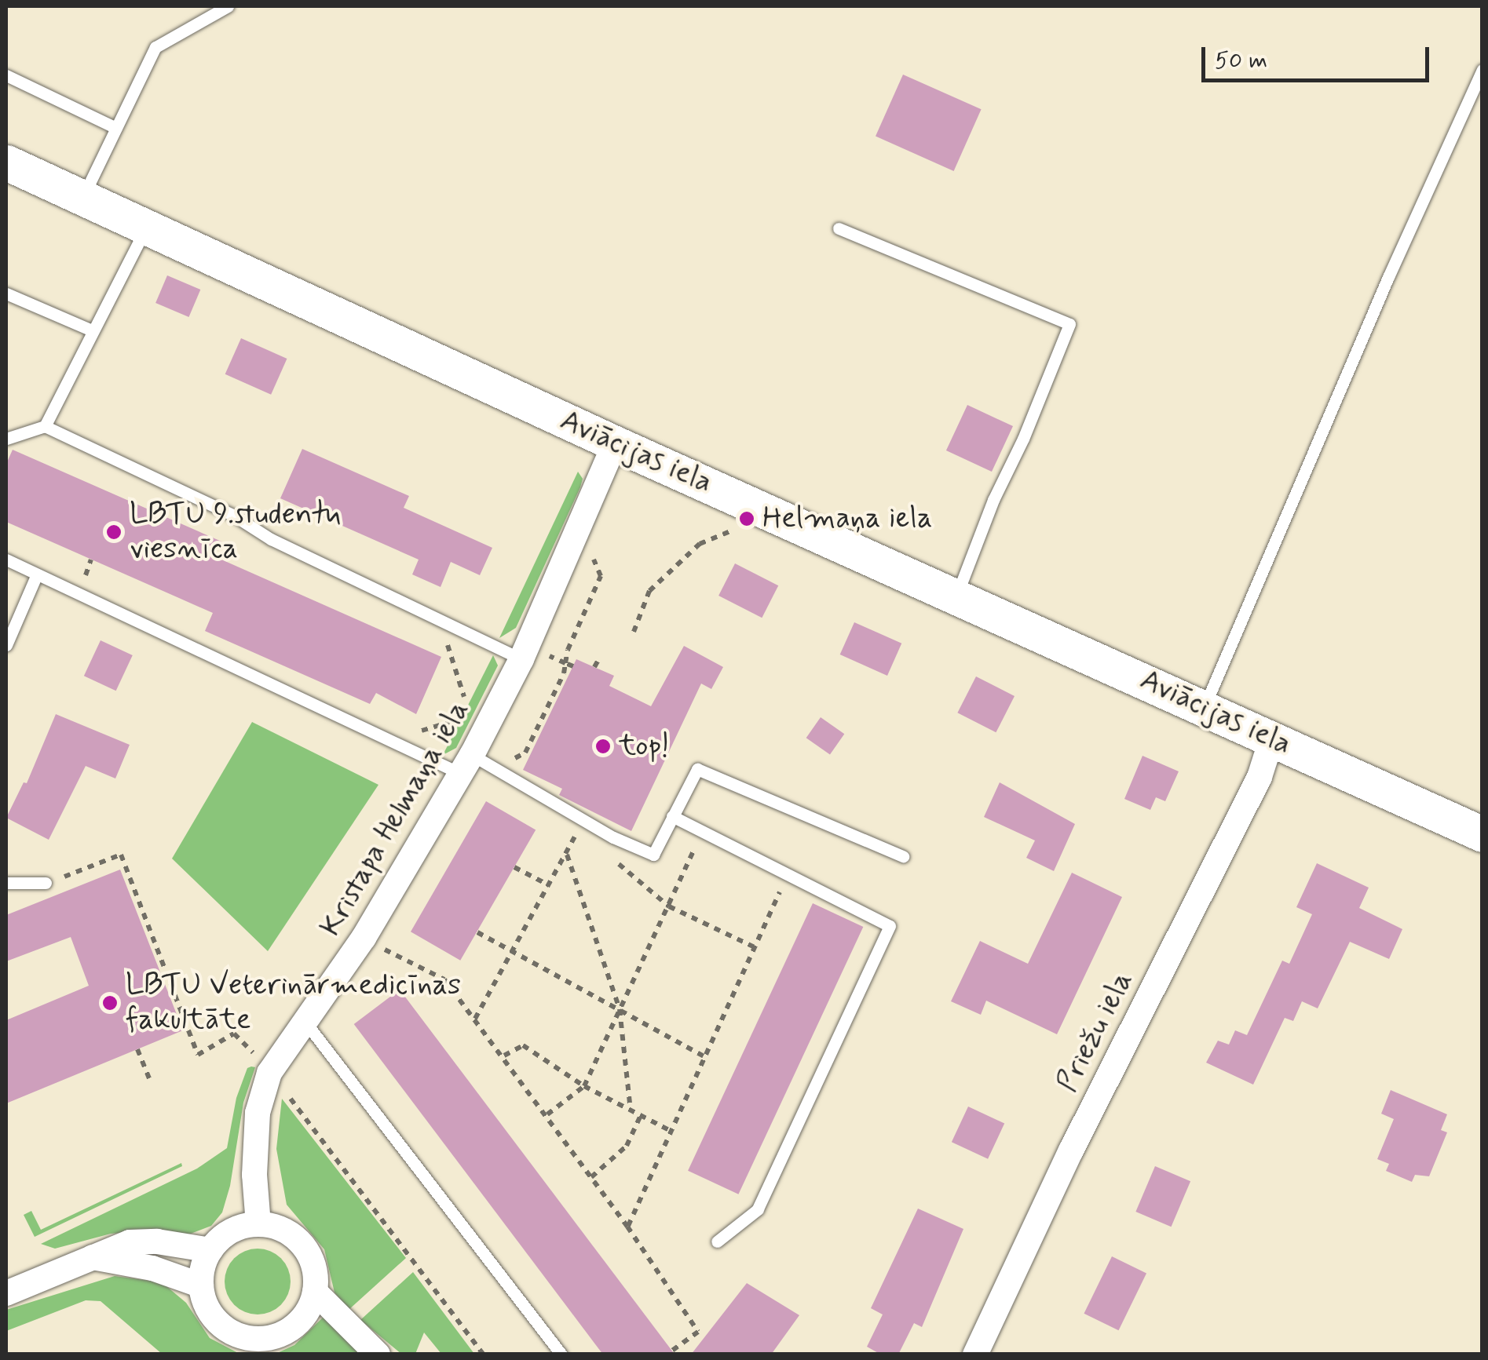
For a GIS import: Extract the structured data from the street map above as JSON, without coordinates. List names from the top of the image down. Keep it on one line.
{"streets":{"main road":["Aviācijas iela"],"street":["Kristapa Helmaņa iela","Priežu iela"]},"crossings":[["Aviācijas iela","Kristapa Helmaņa iela"],["Aviācijas iela","Priežu iela"]],"places":["Helmaņa iela","LBTU 9.studentu viesnīca","top!","LBTU Veterinārmedicīnas fakultāte"],"scale_bar":"50 m"}
